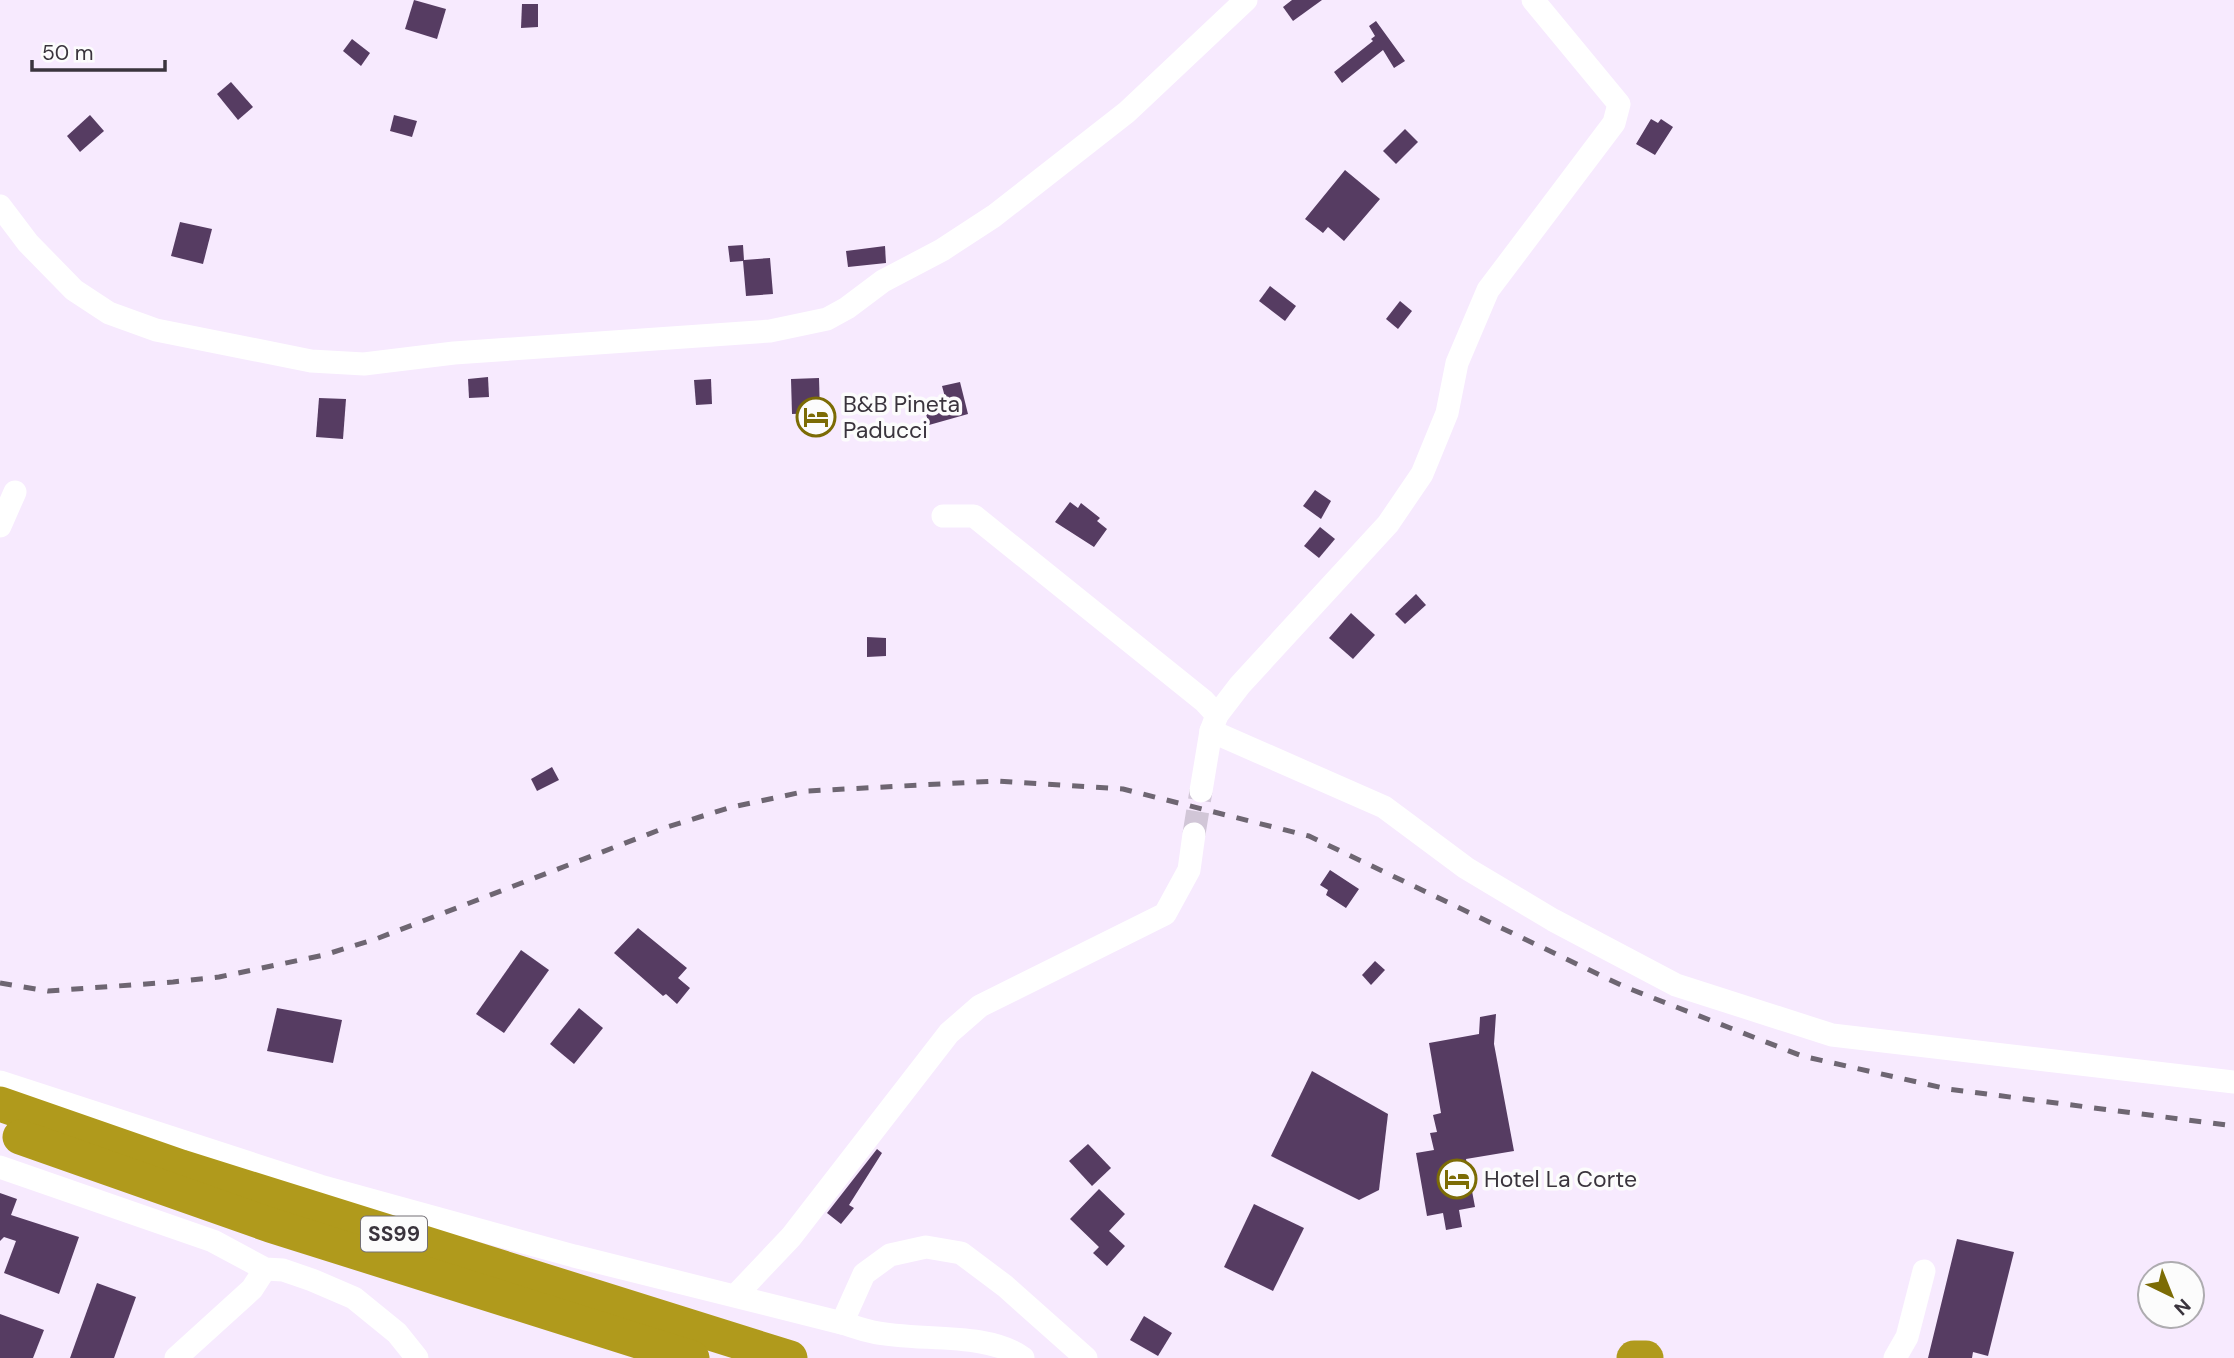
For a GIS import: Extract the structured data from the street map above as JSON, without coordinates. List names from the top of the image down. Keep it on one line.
{"streets":{"highway":["SS99"]},"places":{"hotel":["B&B Pineta Paducci","Hotel La Corte"]},"scale_bar":"50 m","north":"bottom right"}
